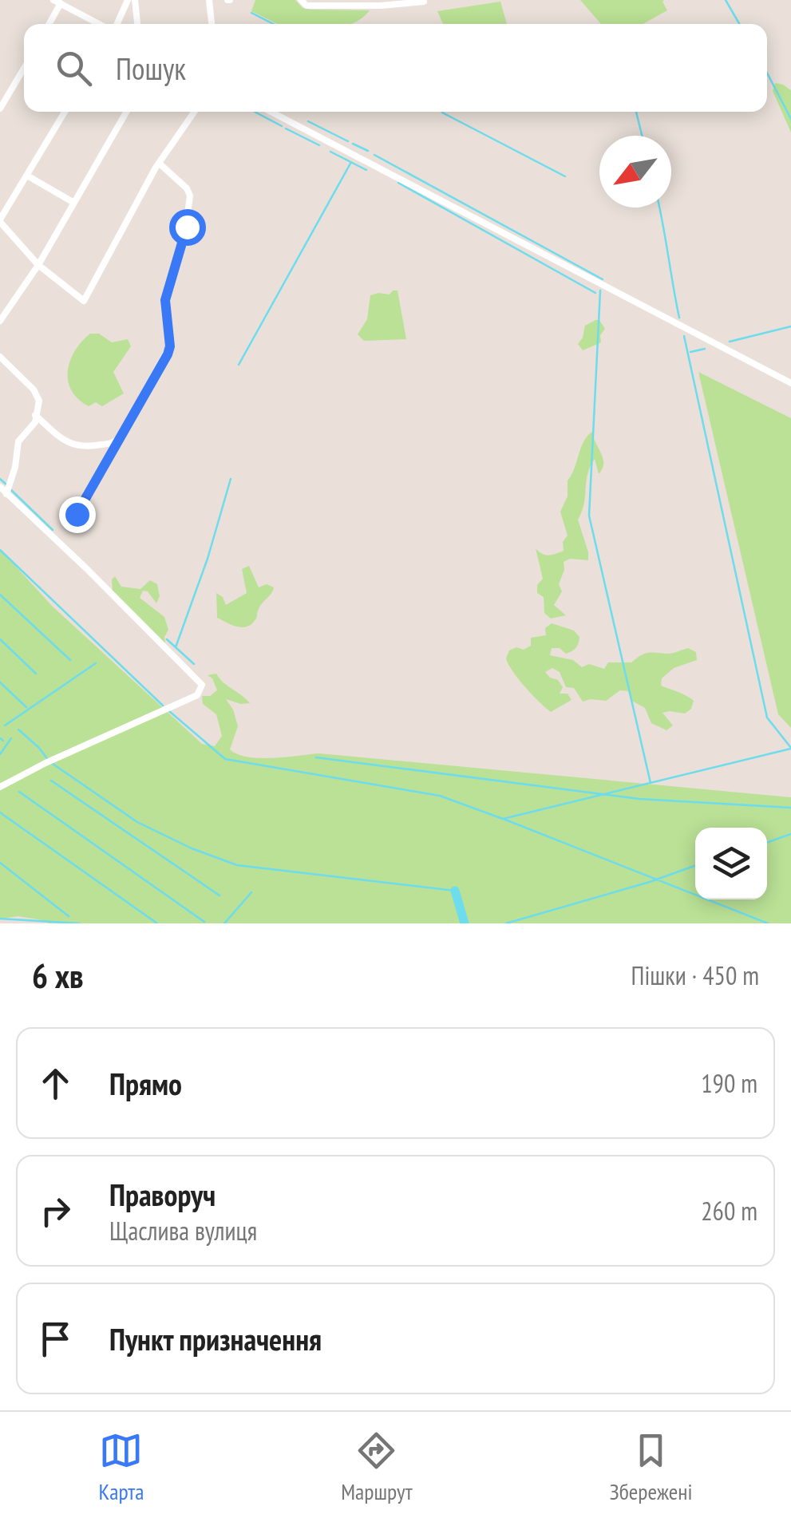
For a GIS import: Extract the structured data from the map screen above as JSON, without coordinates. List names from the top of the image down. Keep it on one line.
{"north":"bottom left","page":{"search":"Пошук","heading":["6 хв","Пішки · 450 m"],"list":[["Прямо","190 m"],["Праворуч","Щаслива вулиця","260 m"],"Пункт призначення"],"nav":["Карта","Маршрут","Збережені"]}}
